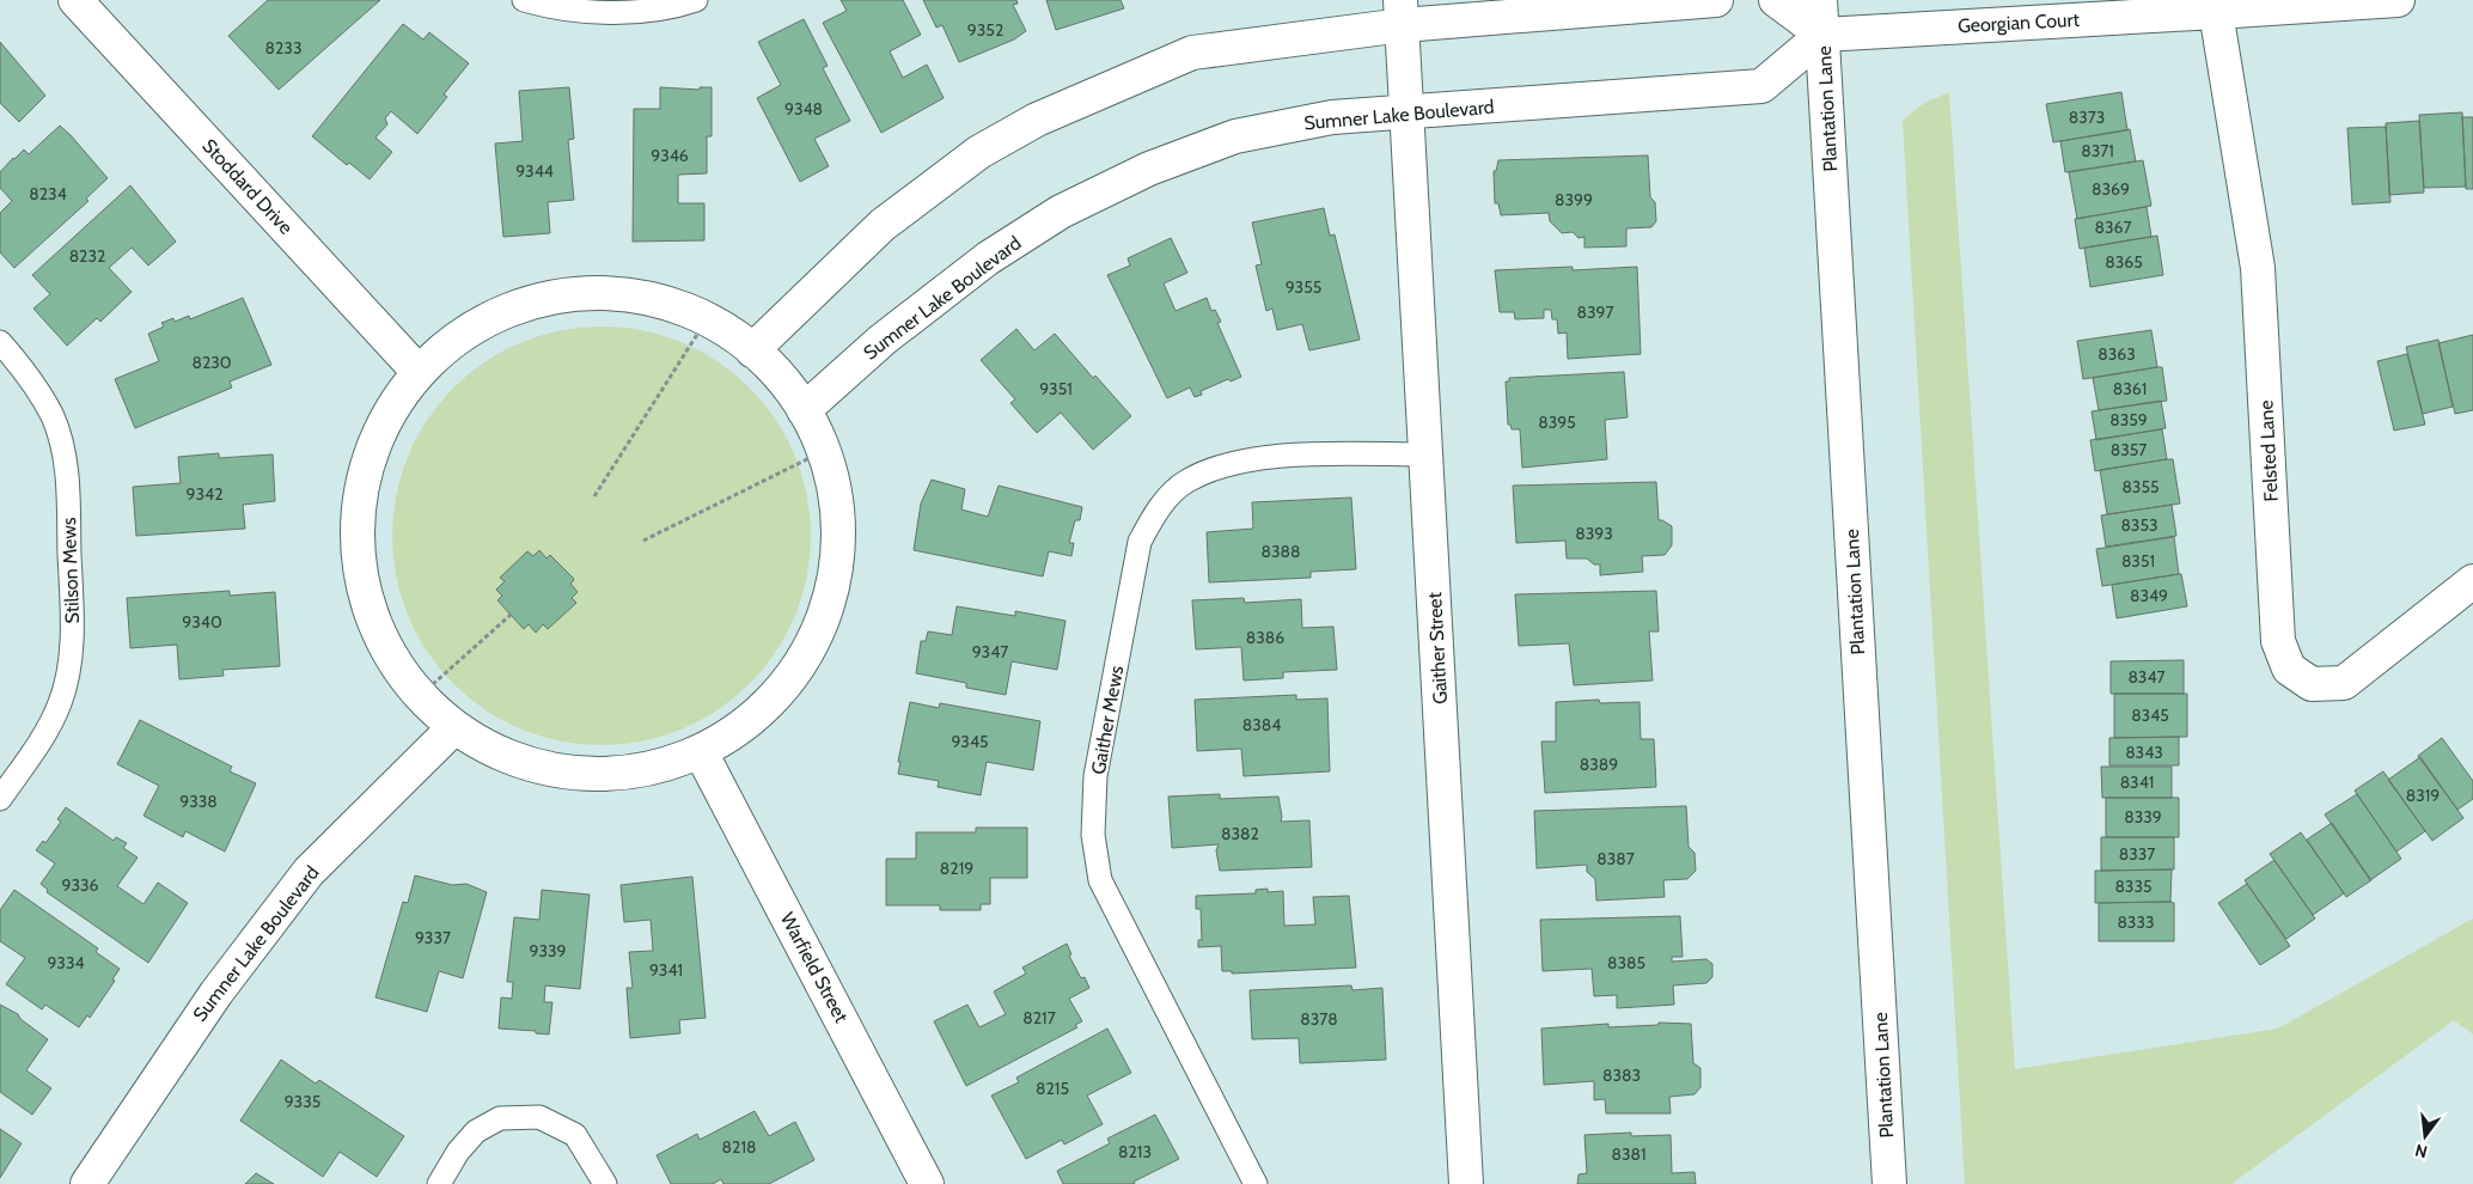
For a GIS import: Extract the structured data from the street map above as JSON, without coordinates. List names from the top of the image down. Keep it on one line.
{"streets":{"street":["Georgian Court","Plantation Lane","Sumner Lake Boulevard","Stoddard Drive","Felsted Lane","Gaither Street","Warfield Street"],"lane":["Stilson Mews","Gaither Mews"]},"crossings":[["Georgian Court","Plantation Lane"],["Georgian Court","Sumner Lake Boulevard"],["Georgian Court","Felsted Lane"],["Plantation Lane","Sumner Lake Boulevard"],["Sumner Lake Boulevard","Gaither Street"],["Gaither Street","Gaither Mews"]],"house_numbers":["9352","8233","9348","8373","8371","9346","9344","8369","8234","8399","8367","8232","8365","9355","8397","8363","8230","9351","8361","8359","8395","8357","8355","9342","8353","8393","8388","8351","8349","9340","8386","9347","8347","8345","8384","9345","8343","8389","8341","8319","9338","8339","8382","8337","8387","8219","9336","8335","8333","9337","9339","9334","8385","9341","8217","8378","8383","8215","9335","8218","8213","8381"],"north":"bottom"}
